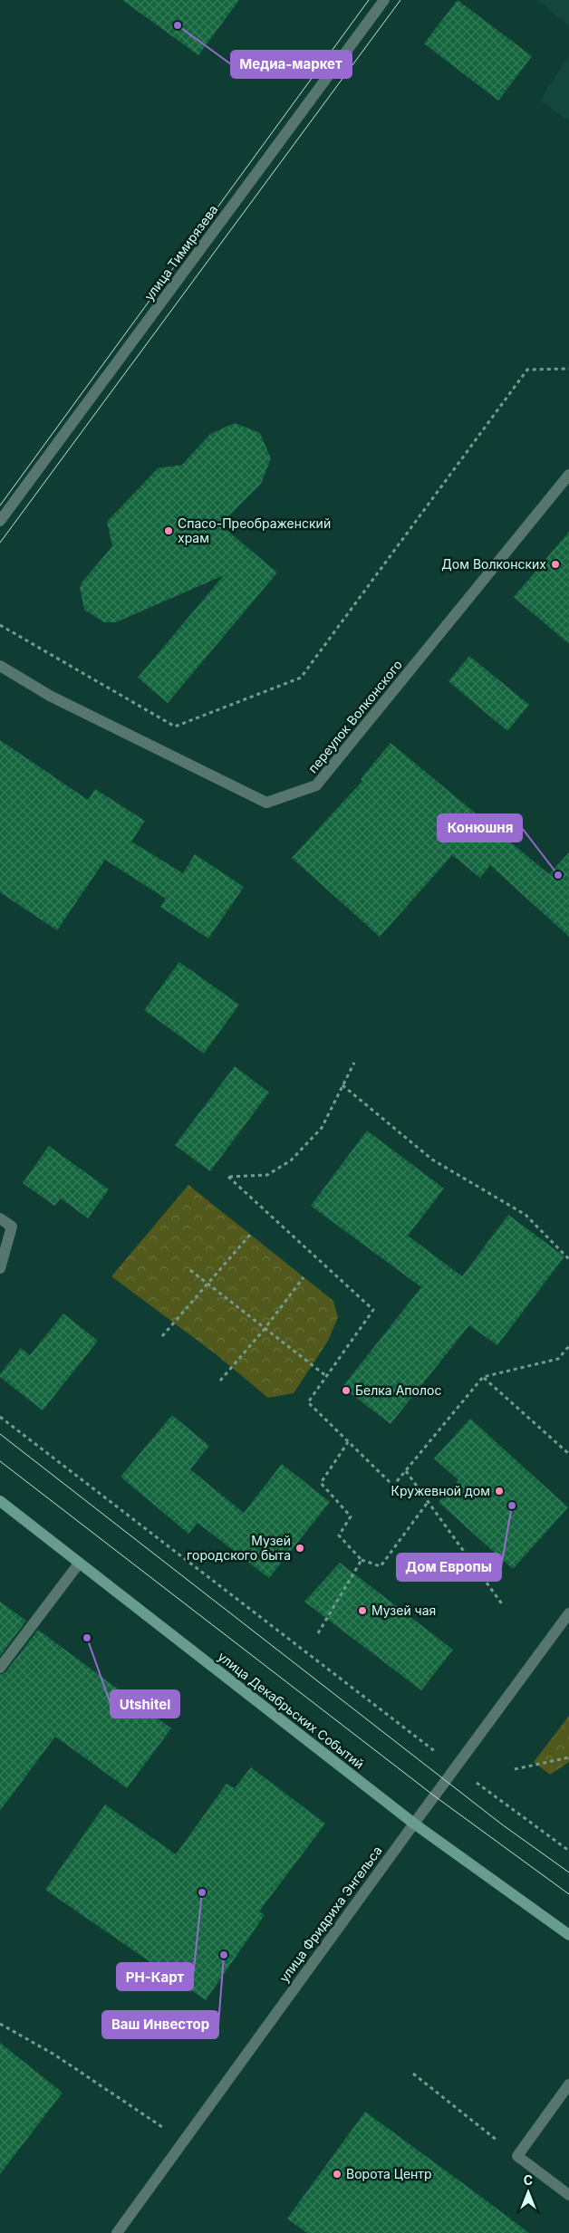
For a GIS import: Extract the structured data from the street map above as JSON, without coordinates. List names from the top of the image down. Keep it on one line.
{"streets":{"main road":["улица Декабрьских Событий"],"street":["улица Тимирязева","переулок Волконского","улица Фридриха Энгельса"]},"crossings":[["улица Декабрьских Событий","улица Фридриха Энгельса"]],"places":["Медиа-маркет","Спасо-Преображенский храм","Дом Волконских","Конюшня","Белка Аполос","Кружевной дом","Дом Европы","Музей городского быта","Музей чая","Utshitel","РН-Карт","Ваш Инвестор","Ворота Центр"],"north":"top"}
